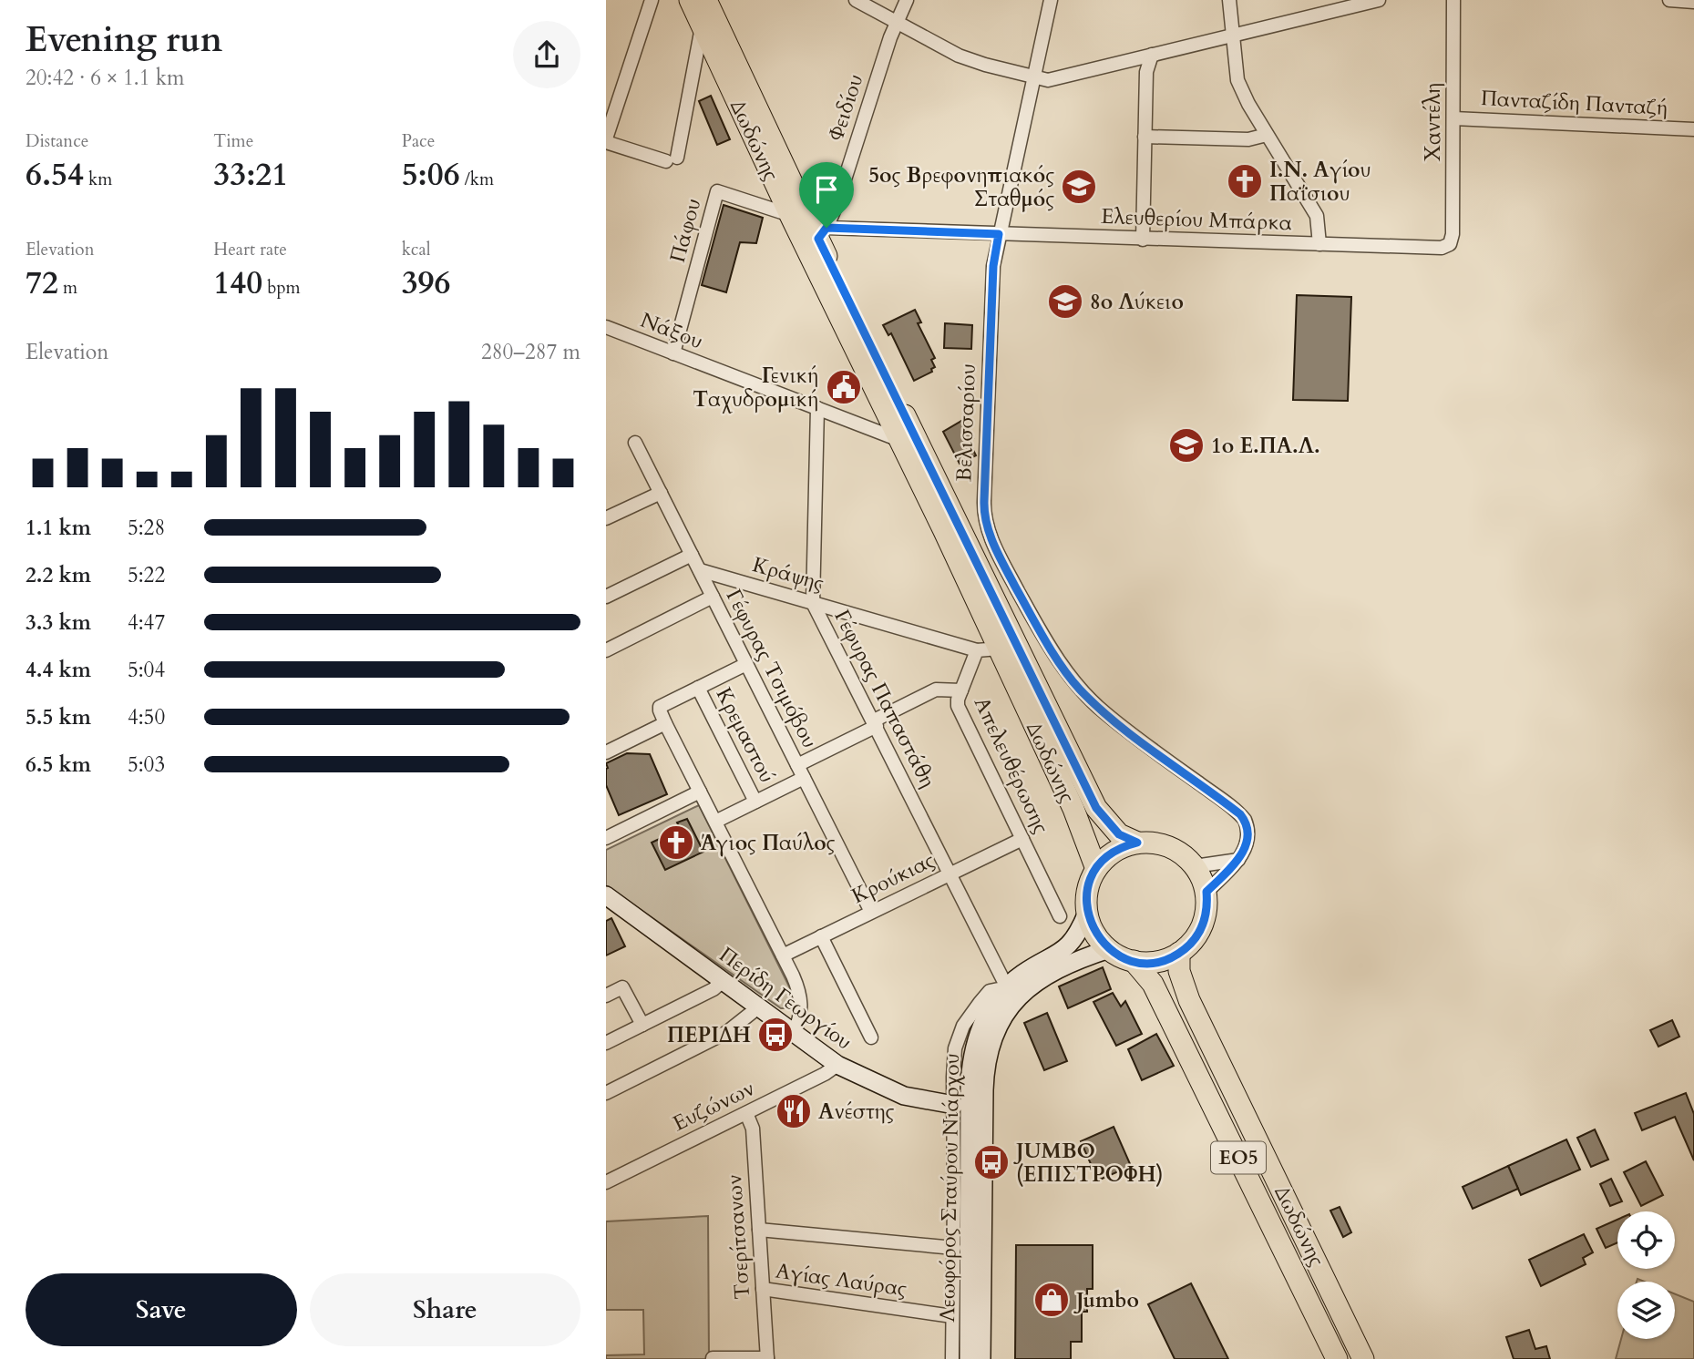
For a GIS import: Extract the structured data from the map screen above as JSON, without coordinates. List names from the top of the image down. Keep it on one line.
{"streets":{"main road":["Δωδώνης","Περίδη Γεωργίου","ΕΟ5","Λεωφόρος Σταύρου Νιάρχου"],"street":["Πανταζίδη Πανταζή","Φειδίου","Χαντέλη","Ελευθερίου Μπάρκα","Πάφου","Νάξου","Βελισσαρίου","Κράψης","Γέφυρας Τσιμόβου","Γέφυρας Παπαστάθη","Κρεμαστού","Απελευθέρωσης","Κρούκιας","Ευζώνων","Τσερίτσανων","Αγίας Λαύρας"]},"crossings":[["Πανταζίδη Πανταζή","Χαντέλη"],["Φειδίου","Δωδώνης"],["Φειδίου","Ελευθερίου Μπάρκα"],["Χαντέλη","Ελευθερίου Μπάρκα"],["Δωδώνης","Ελευθερίου Μπάρκα"],["Δωδώνης","Πάφου"],["Δωδώνης","Νάξου"],["Δωδώνης","Λεωφόρος Σταύρου Νιάρχου"],["Ελευθερίου Μπάρκα","Βελισσαρίου"],["Πάφου","Νάξου"],["Νάξου","Γέφυρας Παπαστάθη"],["Κράψης","Γέφυρας Τσιμόβου"],["Κράψης","Γέφυρας Παπαστάθη"],["Κράψης","Απελευθέρωσης"],["Γέφυρας Τσιμόβου","Κρούκιας"],["Γέφυρας Παπαστάθη","Κρούκιας"],["Γέφυρας Παπαστάθη","Λεωφόρος Σταύρου Νιάρχου"],["Απελευθέρωσης","Κρούκιας"],["Περίδη Γεωργίου","Ευζώνων"],["Ευζώνων","Τσερίτσανων"],["Τσερίτσανων","Αγίας Λαύρας"]],"places":{"church":["Ι.Ν. Αγίου Παΐσιου","Άγιος Παύλος"],"school or university":["5ος Βρεφονηπιακός Σταθμός","8ο Λύκειο","1ο Ε.ΠΑ.Λ."],"public building":["Γενική Ταχυδρομική"],"bus stop":["ΠΕΡΙΔΗ","JUMBO (ΕΠΙΣΤΡΟΦΗ)"],"restaurant":["Ανέστης"],"shop":["Jumbo"]},"page":{"heading":["Evening run","20:42 · 6 × 1.1 km"],"stats":[["Distance","6.54 km"],["Time","33:21"],["Pace","5:06 /km"],["Elevation","72 m"],["Heart rate","140 bpm"],["kcal","396"]],"chart":["Elevation","280–287 m"],"list":[{"name":"1.1 km","note":"5:28"},{"name":"2.2 km","note":"5:22"},{"name":"3.3 km","note":"4:47"},{"name":"4.4 km","note":"5:04"},{"name":"5.5 km","note":"4:50"},{"name":"6.5 km","note":"5:03"}],"buttons":["Save","Share"]}}
